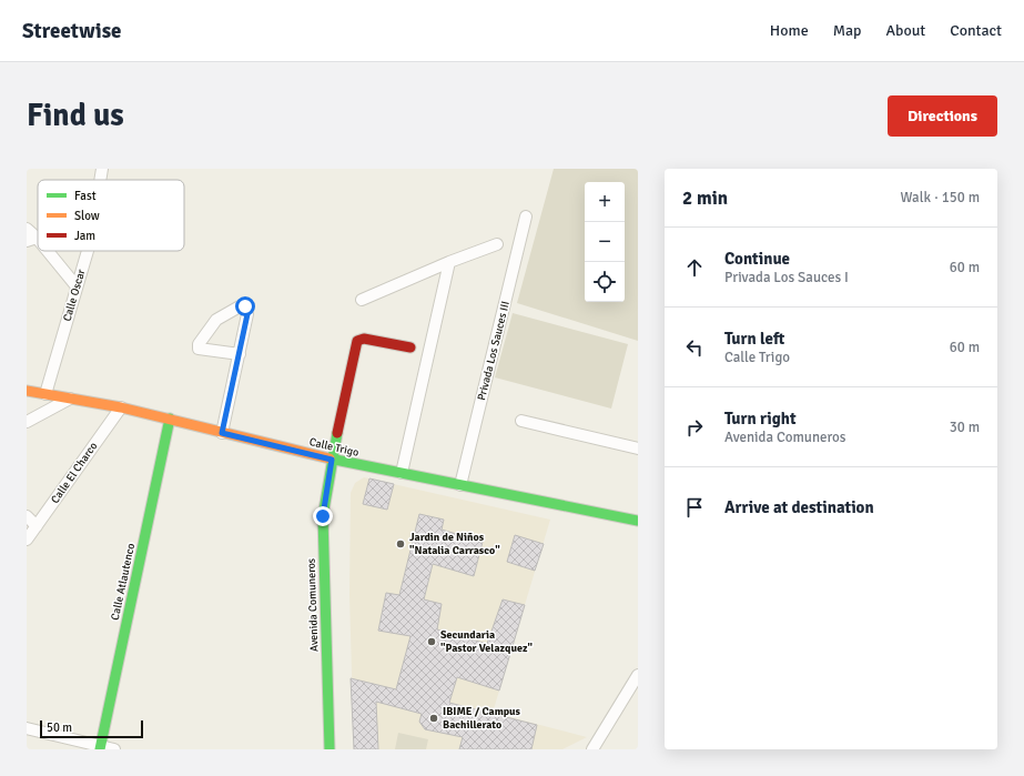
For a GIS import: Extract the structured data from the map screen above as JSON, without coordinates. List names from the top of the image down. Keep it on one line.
{"streets":{"street":["Calle Oscar","Privada Los Sauces III","Calle Trigo","Calle El Charco","Calle Atlautenco","Avenida Comuneros"]},"crossings":[["Calle Oscar","Calle Trigo"],["Privada Los Sauces III","Calle Trigo"],["Calle Trigo","Calle El Charco"],["Calle Trigo","Calle Atlautenco"],["Calle Trigo","Avenida Comuneros"]],"places":["Jardin de Niños \"Natalia Carrasco\"","Secundaria \"Pastor Velazquez\"","IBIME / Campus Bachillerato"],"legend":["Fast","Slow","Jam"],"scale_bar":"50 m","page":{"header":"Streetwise","nav":["Home","Map","About","Contact"],"buttons":"Directions","title":"Find us","heading":["2 min","Walk · 150 m"],"map_buttons":["+","−"],"list":[["Continue","Privada Los Sauces I","60 m"],["Turn left","Calle Trigo","60 m"],["Turn right","Avenida Comuneros","30 m"],"Arrive at destination"],"scale":"50 m"}}
